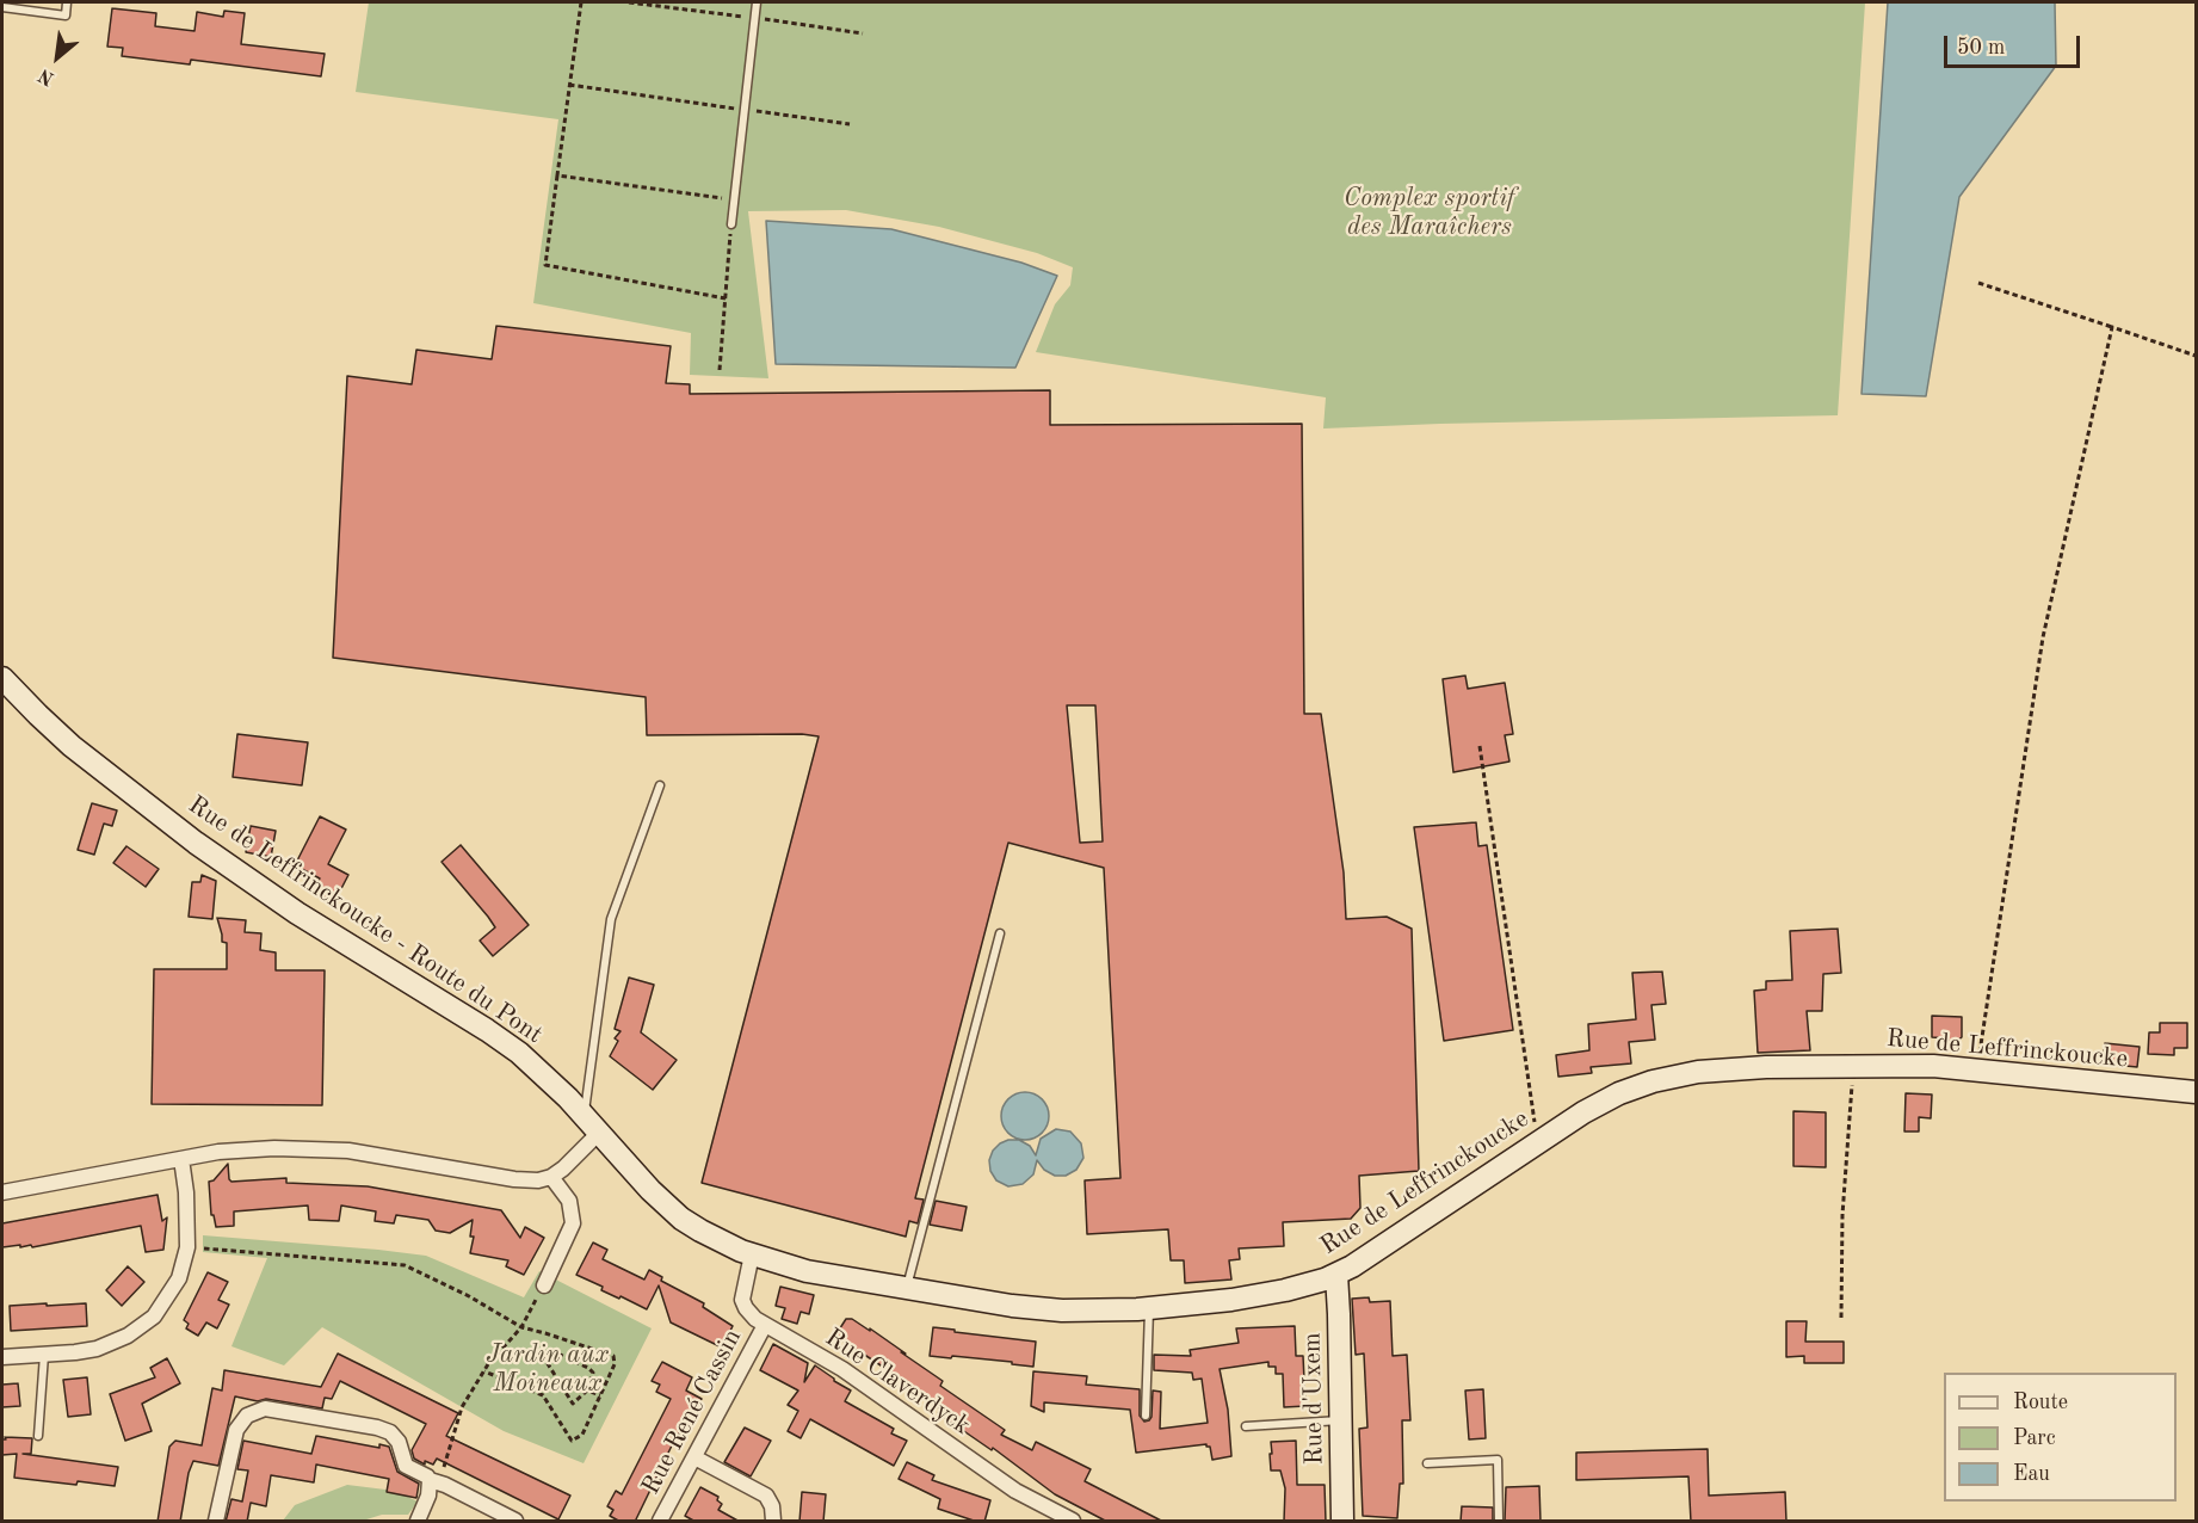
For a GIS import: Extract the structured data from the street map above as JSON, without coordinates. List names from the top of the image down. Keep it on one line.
{"streets":{"main road":["Rue de Leffrinckoucke - Route du Pont","Rue de Leffrinckoucke","Rue d'Uxem"],"street":["Rue Claverdyck","Rue René Cassin"]},"crossings":[["Rue de Leffrinckoucke - Route du Pont","Rue de Leffrinckoucke"],["Rue de Leffrinckoucke","Rue Claverdyck"],["Rue de Leffrinckoucke","Rue d'Uxem"],["Rue Claverdyck","Rue René Cassin"]],"parks":["Complex sportif des Maraîchers","Jardin aux Moineaux"],"legend":["Route","Parc","Eau"],"scale_bar":"50 m","north":"bottom left"}
